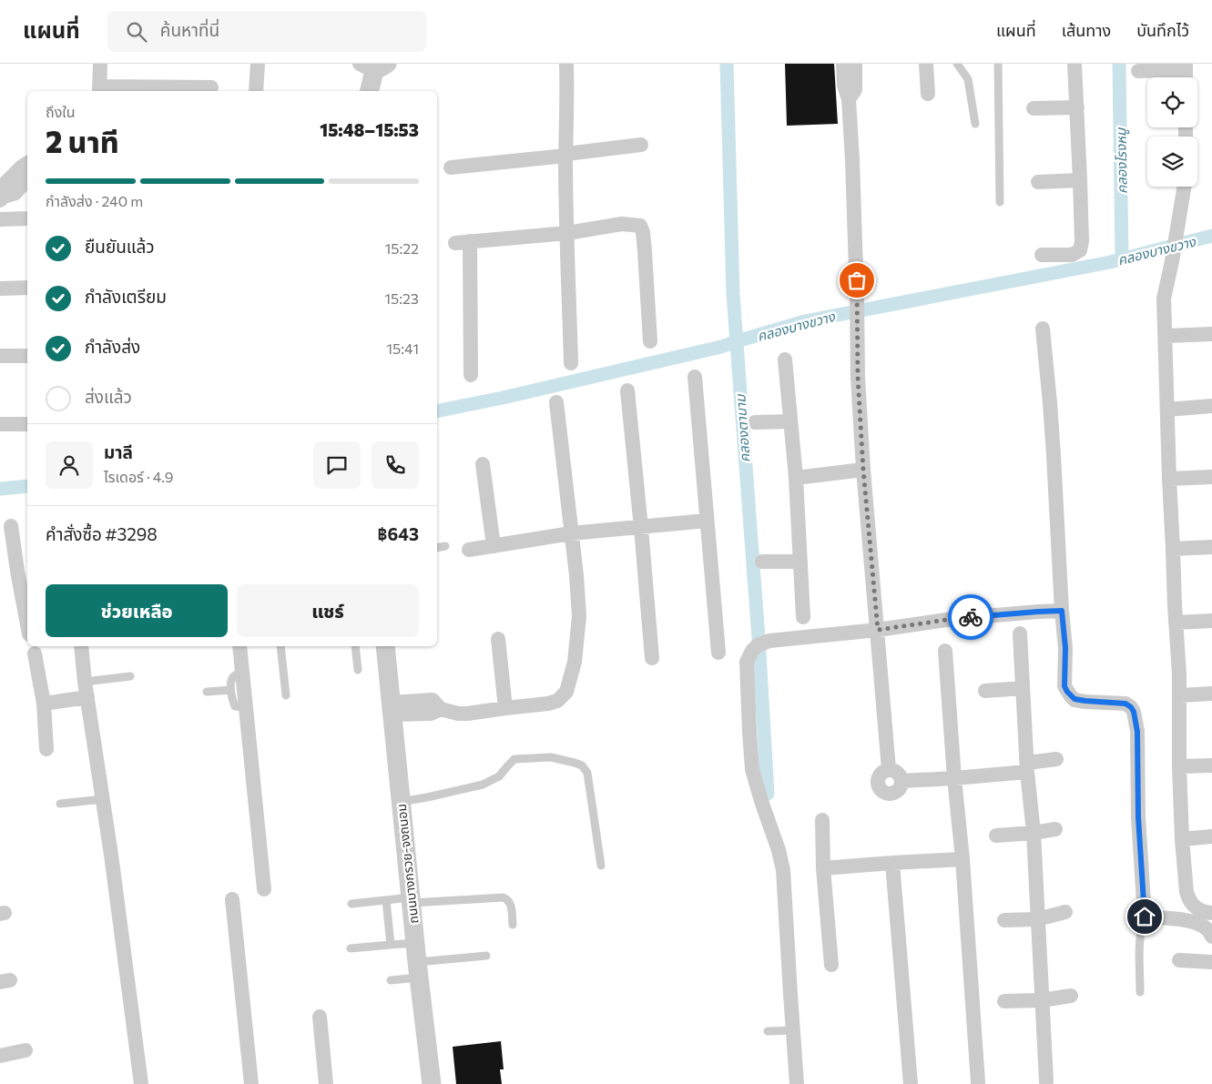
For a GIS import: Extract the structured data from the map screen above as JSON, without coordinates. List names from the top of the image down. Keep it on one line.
{"streets":{"street":["ถนนบางกรวย-จงถนอม"]},"water":["คลองโรงหมู","คลองบางขวาง","คลองตานาม"],"page":{"header":"แผนที่","search":"ค้นหาที่นี่","nav":["แผนที่","เส้นทาง","บันทึกไว้"],"heading":["2 นาที","ถึงใน","15:48–15:53"],"panel":["มาลี","ไรเดอร์ · 4.9","คำสั่งซื้อ #3298","฿643"],"bar":"กำลังส่ง · 240 m","list":[["ยืนยันแล้ว","15:22"],["กำลังเตรียม","15:23"],["กำลังส่ง","15:41"],"ส่งแล้ว"],"buttons":["ช่วยเหลือ","แชร์"]}}
